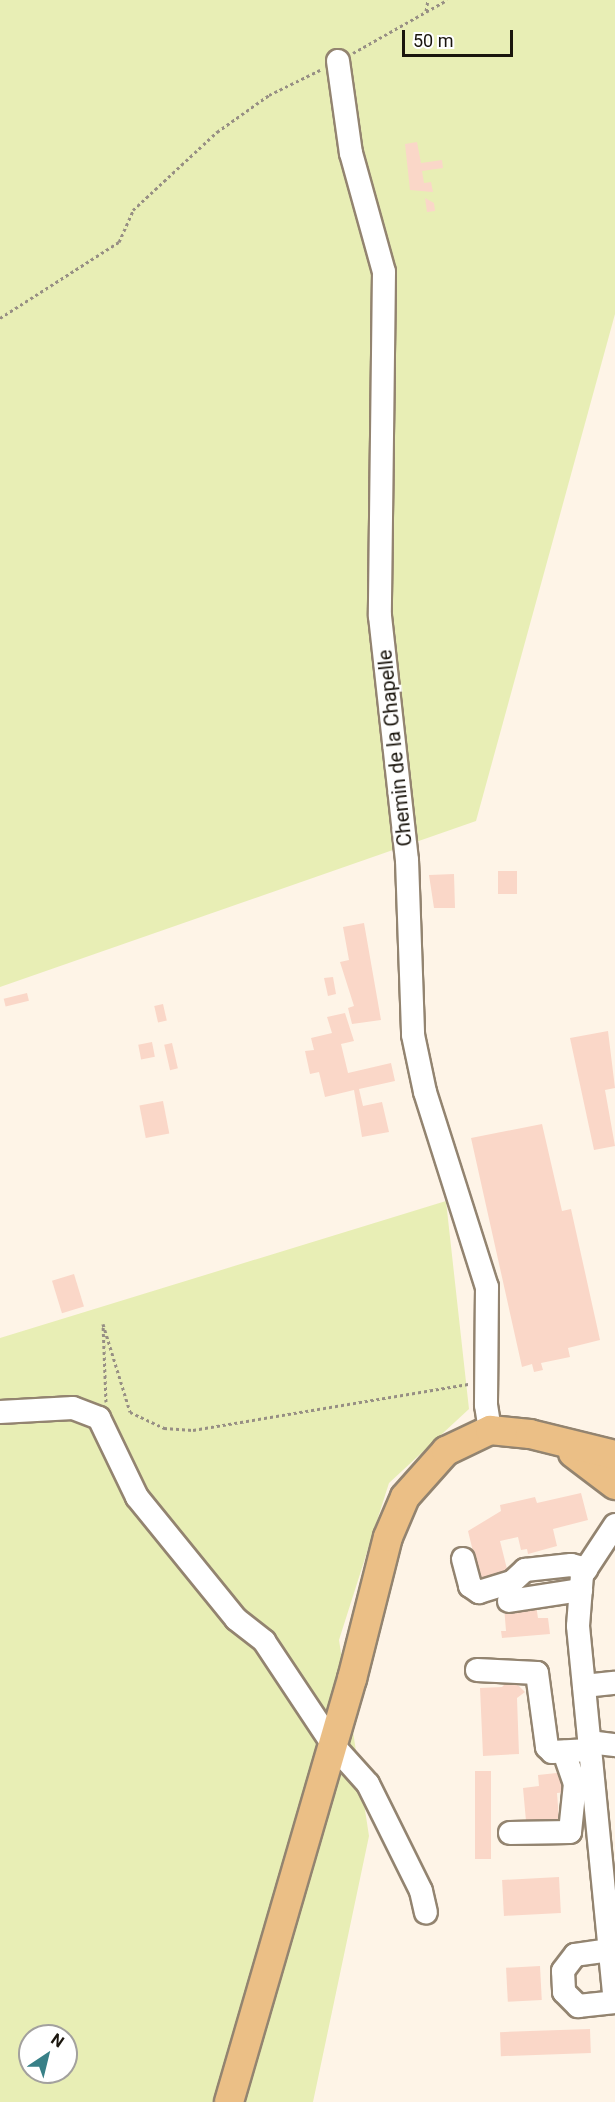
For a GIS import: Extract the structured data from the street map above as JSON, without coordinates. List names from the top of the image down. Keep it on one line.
{"streets":{"street":["Chemin de la Chapelle"]},"scale_bar":"50 m","north":"top right"}
